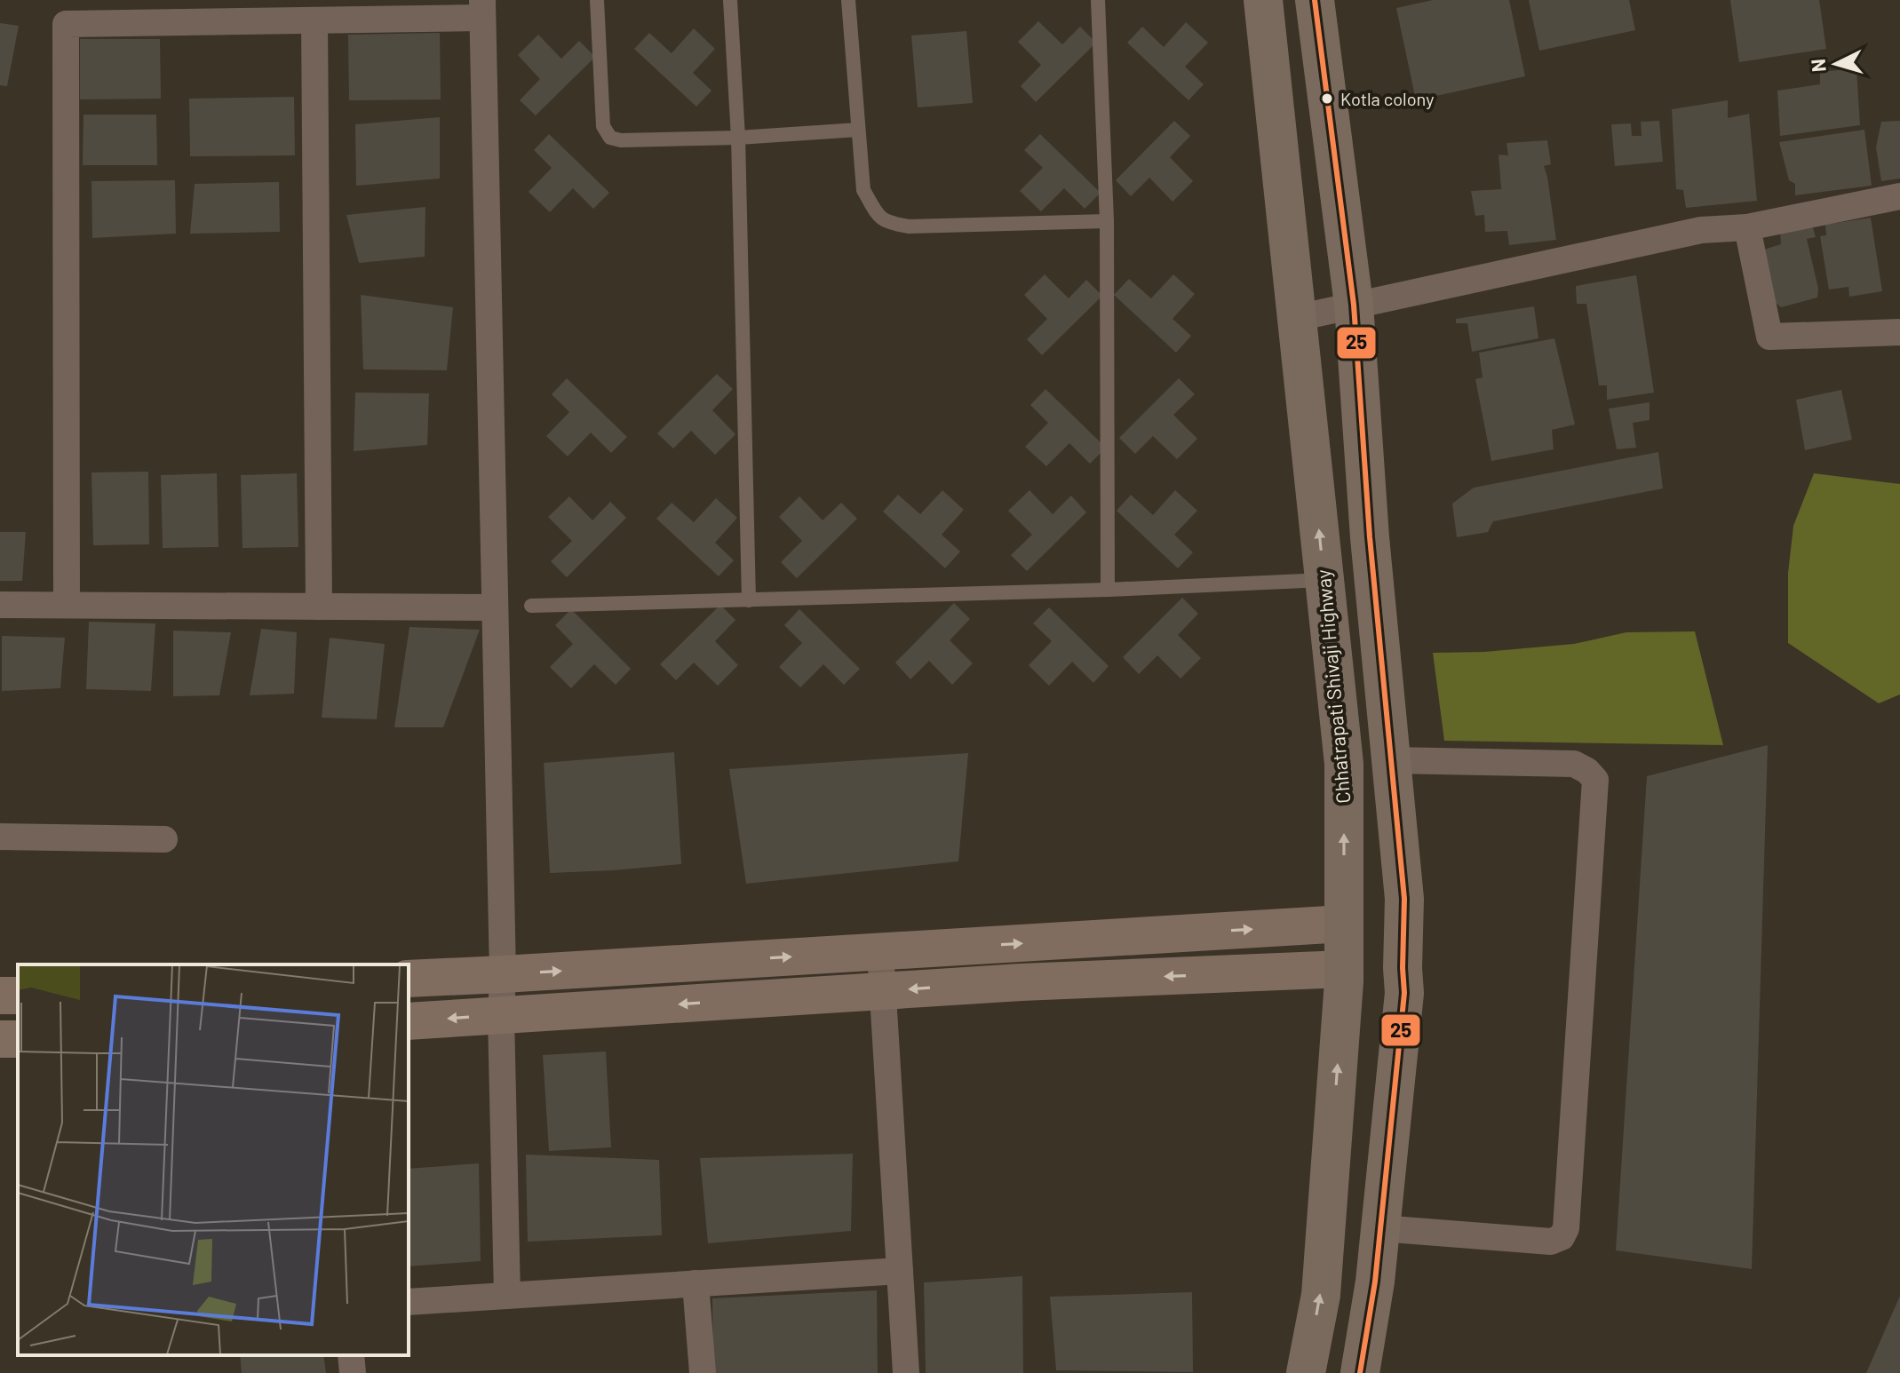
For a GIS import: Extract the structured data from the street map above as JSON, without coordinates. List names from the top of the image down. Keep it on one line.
{"streets":{"highway":["Chhatrapati Shivaji Highway"]},"places":["Kotla colony"],"lines":["transit line 25"],"north":"left"}
